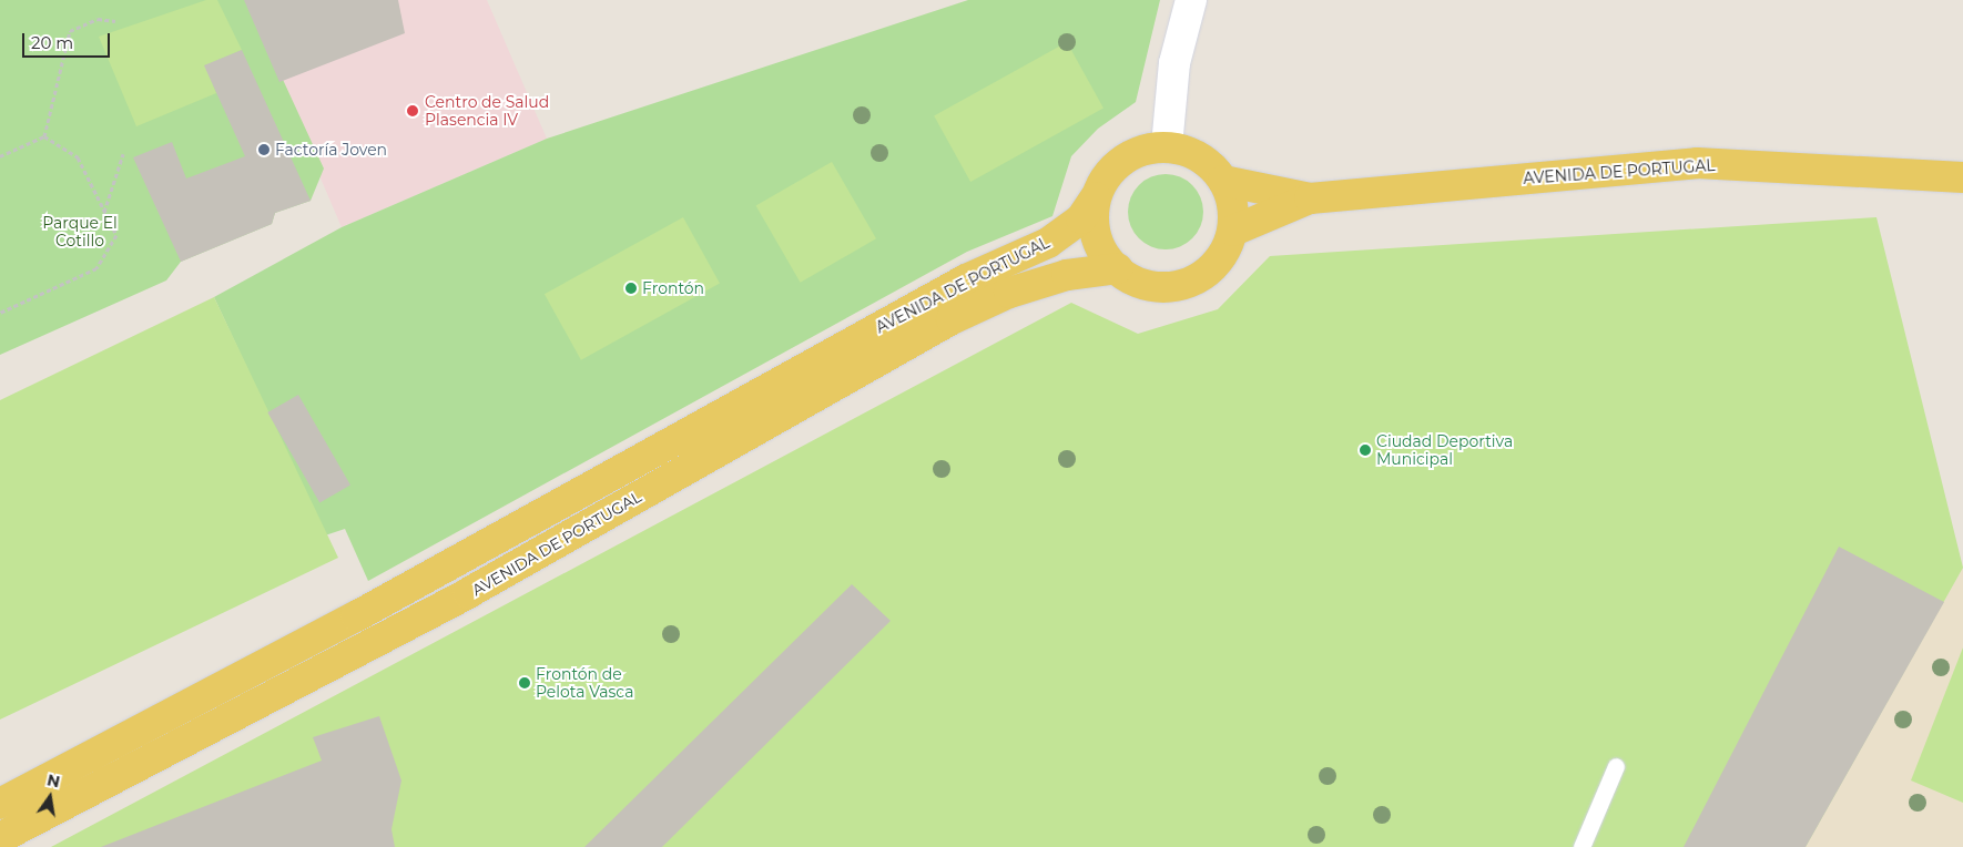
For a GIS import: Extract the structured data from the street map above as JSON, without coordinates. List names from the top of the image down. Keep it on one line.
{"streets":{"main road":["AVENIDA DE PORTUGAL"]},"parks":["Parque El Cotillo"],"places":["Centro de Salud Plasencia IV","Factoría Joven","Frontón","Ciudad Deportiva Municipal","Frontón de Pelota Vasca"],"scale_bar":"20 m","north":"top"}
